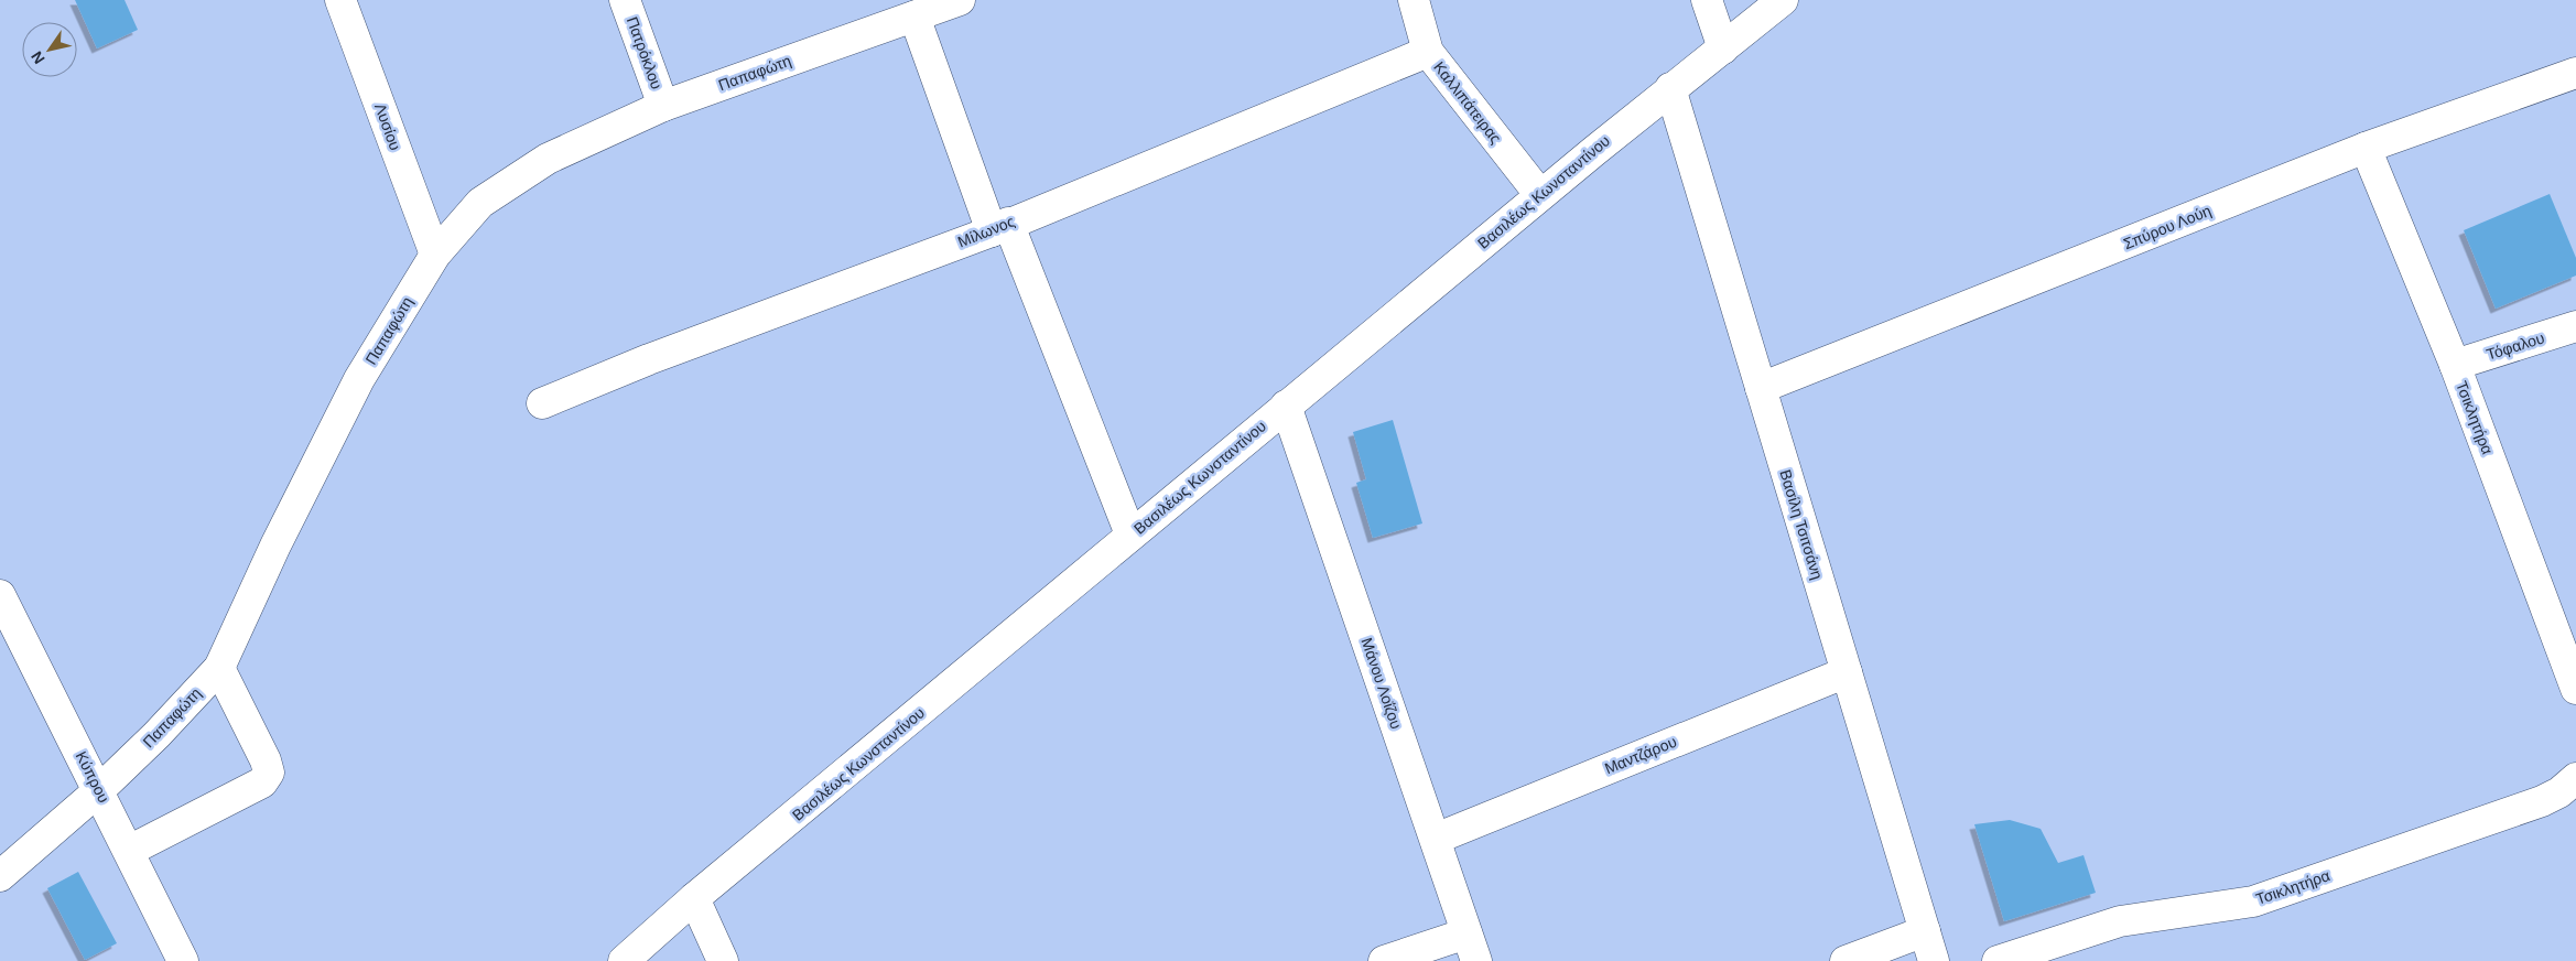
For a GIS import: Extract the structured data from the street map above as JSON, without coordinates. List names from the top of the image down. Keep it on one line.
{"streets":{"street":["Πατρόκλου","Παπαφώτη","Καλλιπάτειρας","Λυσίου","Βασιλέως Κωνσταντίνου","Σπύρου Λούη","Μίλωνος","Τόφαλου","Τσικλητήρα","Βασίλη Τσιτσάνη","Μάνου Λοΐζου","Μαντζάρου","Κύπρου"]},"crossings":[["Πατρόκλου","Παπαφώτη"],["Παπαφώτη","Λυσίου"],["Παπαφώτη","Κύπρου"],["Καλλιπάτειρας","Βασιλέως Κωνσταντίνου"],["Καλλιπάτειρας","Μίλωνος"],["Βασιλέως Κωνσταντίνου","Βασίλη Τσιτσάνη"],["Βασιλέως Κωνσταντίνου","Μάνου Λοΐζου"],["Σπύρου Λούη","Τσικλητήρα"],["Σπύρου Λούη","Βασίλη Τσιτσάνη"],["Τόφαλου","Τσικλητήρα"],["Βασίλη Τσιτσάνη","Μαντζάρου"],["Μάνου Λοΐζου","Μαντζάρου"]],"north":"bottom left"}
